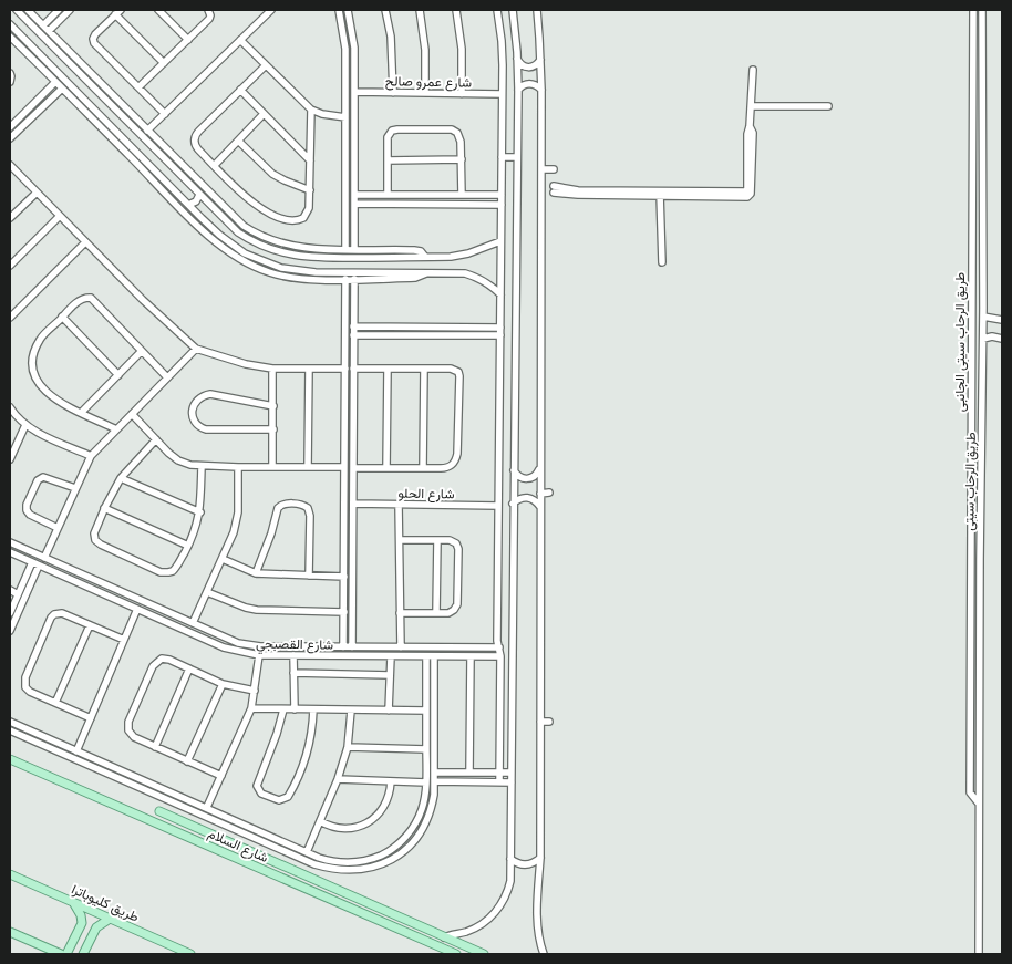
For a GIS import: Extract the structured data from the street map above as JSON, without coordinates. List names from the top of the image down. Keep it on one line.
{"streets":{"main road":["شارع السلام","طريق كليوباترا"],"street":["شارع عمرو صالح","طريق الرحاب سيتى الجانبى","طريق الرحاب سيتى","شارع الحلو","شارع القصبجي"]},"crossings":[["طريق الرحاب سيتى الجانبى","طريق الرحاب سيتى"]]}
